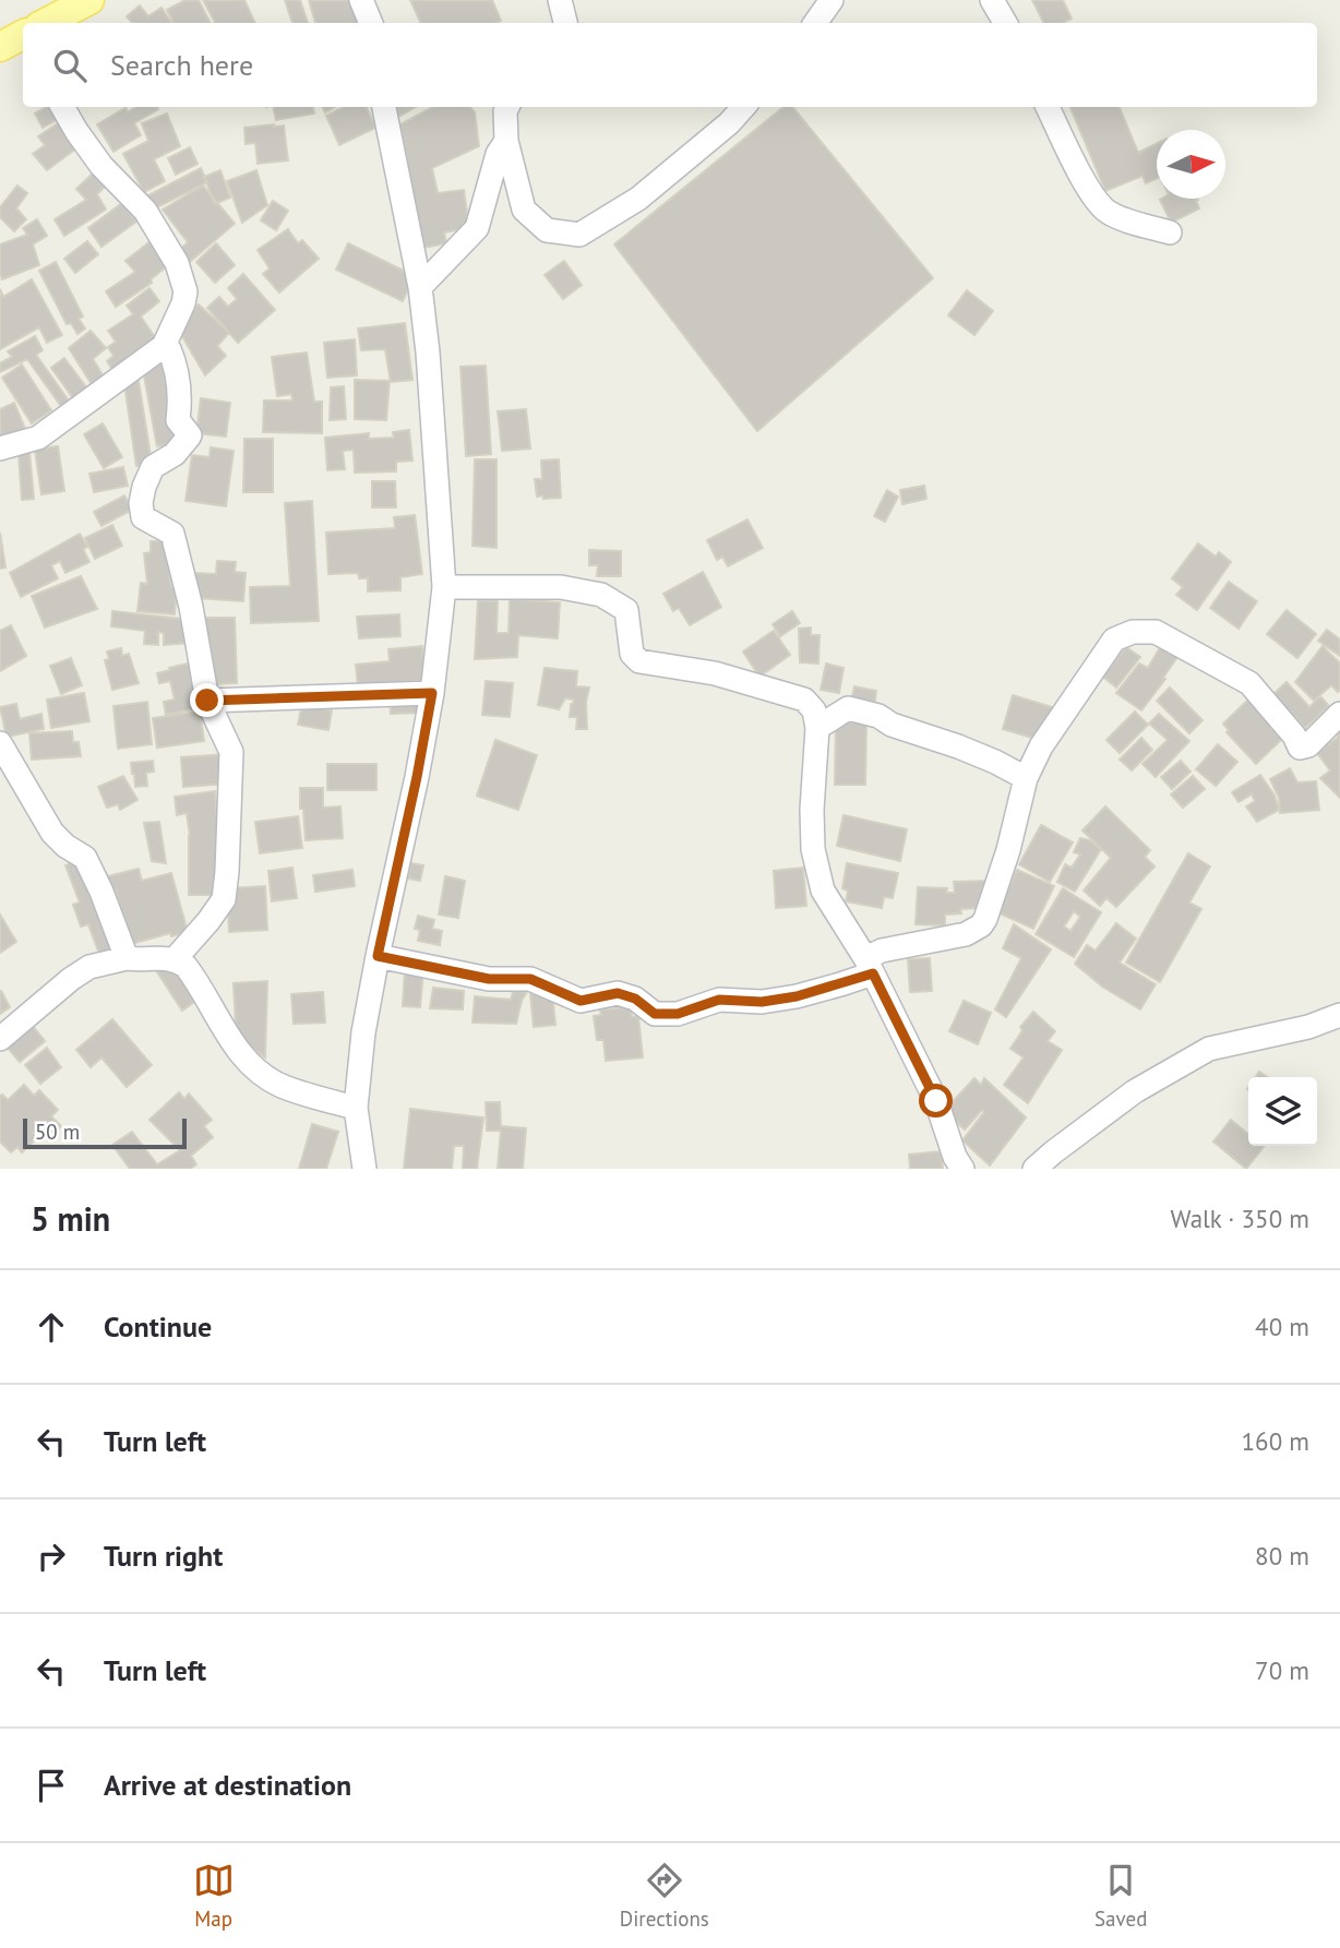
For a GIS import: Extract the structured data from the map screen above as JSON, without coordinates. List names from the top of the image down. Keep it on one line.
{"scale_bar":"50 m","north":"right","page":{"search":"Search here","scale":"50 m","heading":["5 min","Walk · 350 m"],"list":[["Continue","40 m"],["Turn left","160 m"],["Turn right","80 m"],["Turn left","70 m"],"Arrive at destination"],"nav":["Map","Directions","Saved"]}}
